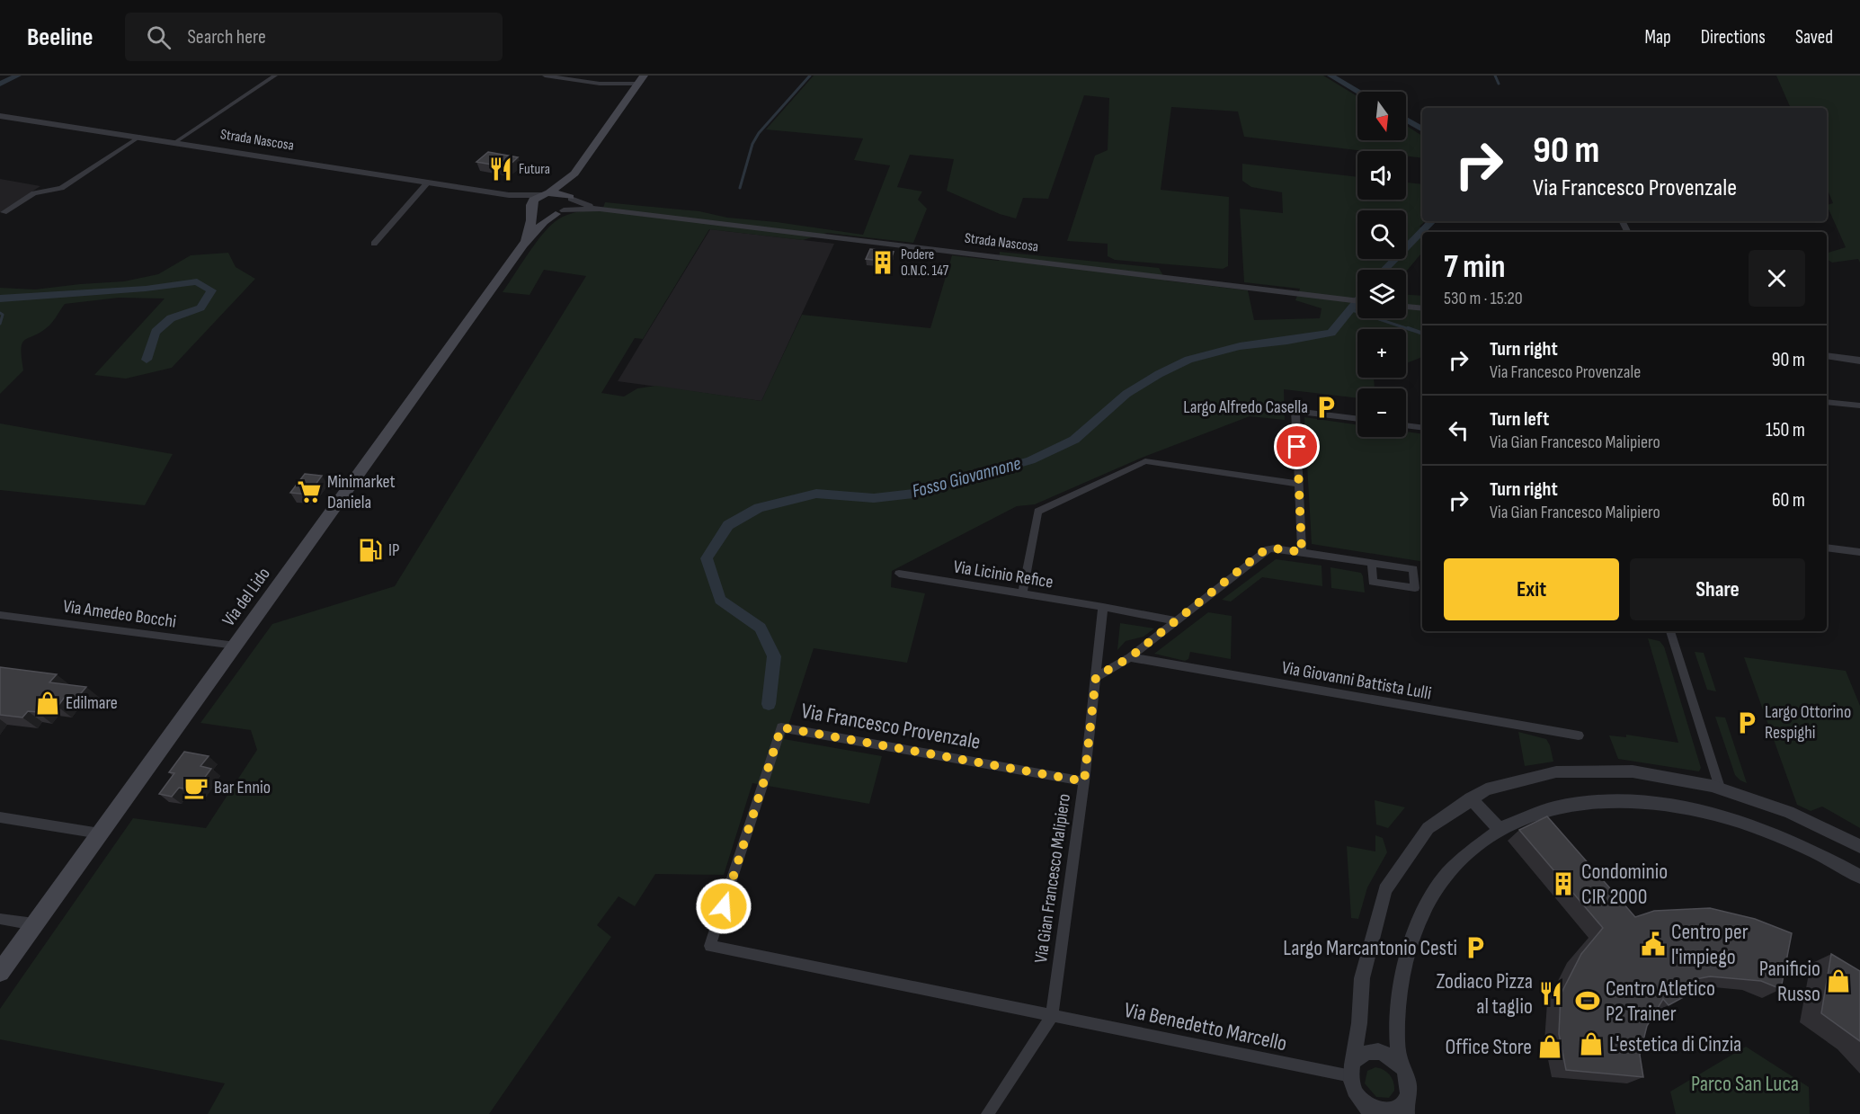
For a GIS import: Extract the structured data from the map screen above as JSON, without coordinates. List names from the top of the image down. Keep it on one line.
{"streets":{"main road":["Via del Lido"],"street":["Strada Nascosa","Via Licinio Refice","Via Amedeo Bocchi","Via Giovanni Battista Lulli","Via Francesco Provenzale","Via Gian Francesco Malipiero","Via Benedetto Marcello"]},"crossings":[["Strada Nascosa","Via del Lido"],["Via del Lido","Via Amedeo Bocchi"],["Via Francesco Provenzale","Via Gian Francesco Malipiero"],["Via Francesco Provenzale","Via Benedetto Marcello"],["Via Gian Francesco Malipiero","Via Benedetto Marcello"]],"water":["Fosso Giovannone"],"parks":["Parco San Luca"],"places":{"restaurant":["Futura","Zodiaco Pizza al taglio"],"building":["Podere O.N.C. 147","Condominio CIR 2000"],"parking":["Largo Alfredo Casella","Largo Ottorino Respighi","Largo Marcantonio Cesti"],"supermarket":["Minimarket Daniela"],"fuel station":["IP"],"shop":["Edilmare","Panificio Russo","L'estetica di Cinzia","Office Store"],"cafe":["Bar Ennio"],"public building":["Centro per l'impiego"],"sports":["Centro Atletico P2 Trainer"]},"north":"bottom","page":{"header":"Beeline","search":"Search here","nav":["Map","Directions","Saved"],"map_buttons":["+","−"],"turn":["90 m","Via Francesco Provenzale"],"heading":["7 min","530 m · 15:20"],"list":[{"name":"Turn right","note":"Via Francesco Provenzale","value":"90 m"},{"name":"Turn left","note":"Via Gian Francesco Malipiero","value":"150 m"},{"name":"Turn right","note":"Via Gian Francesco Malipiero","value":"60 m"}],"buttons":["Exit","Share"]}}
